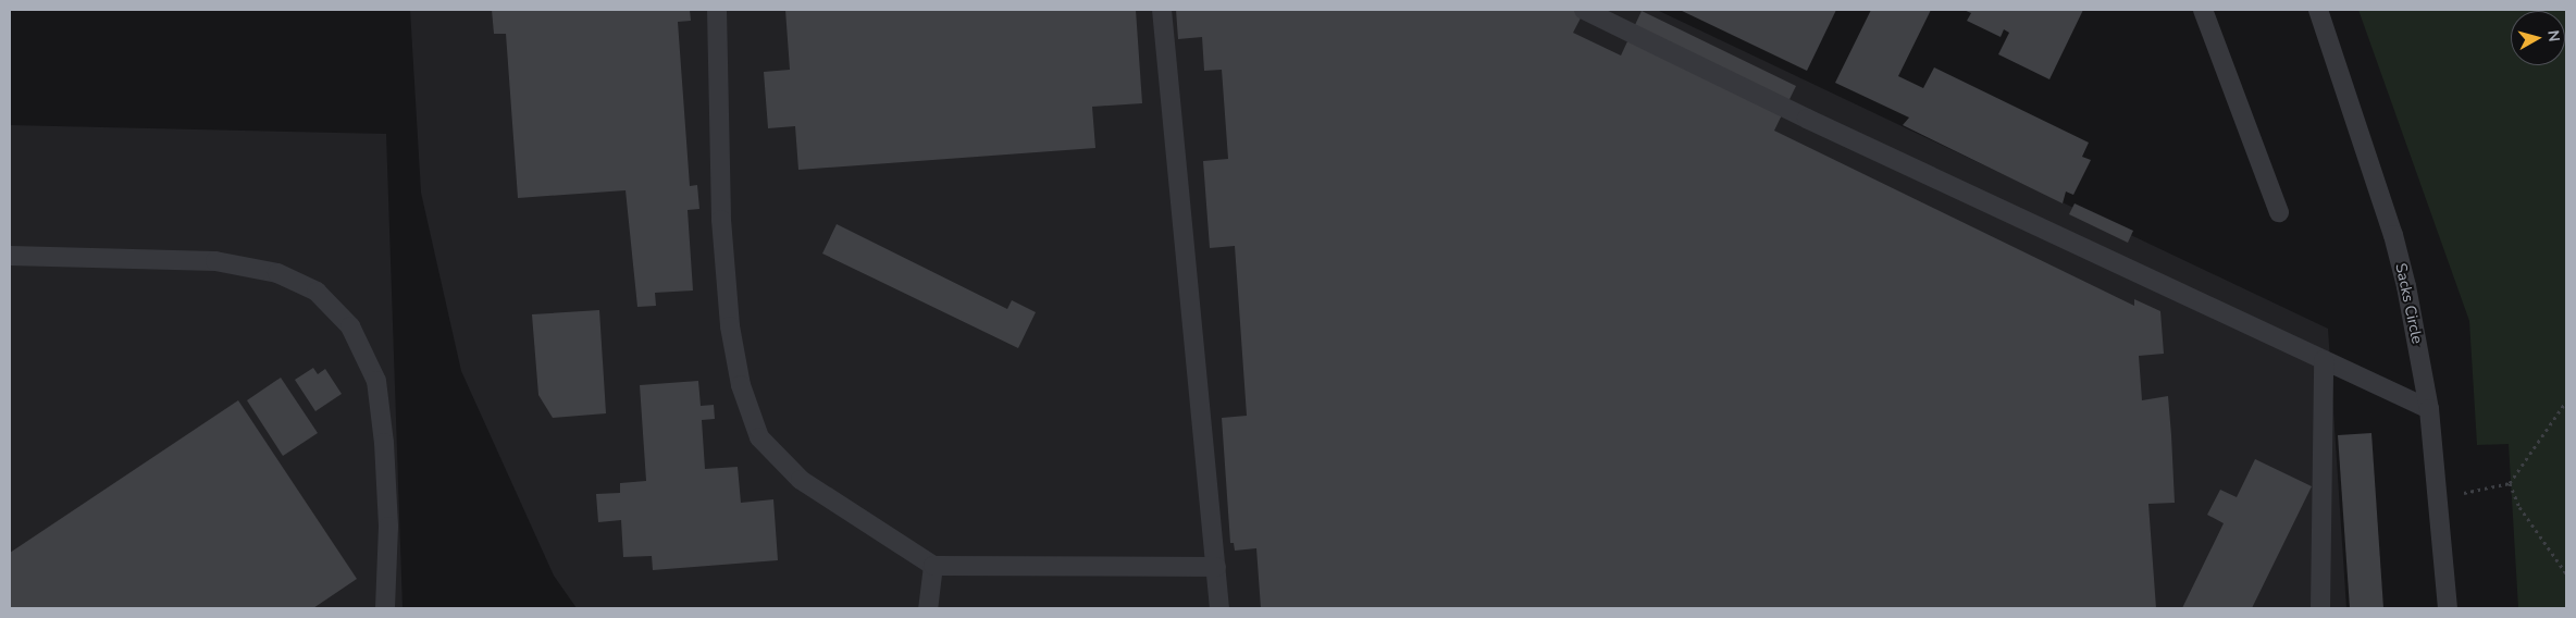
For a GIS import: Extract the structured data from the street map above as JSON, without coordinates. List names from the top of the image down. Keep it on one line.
{"streets":{"lane":["Sacks Circle"]},"north":"right"}
